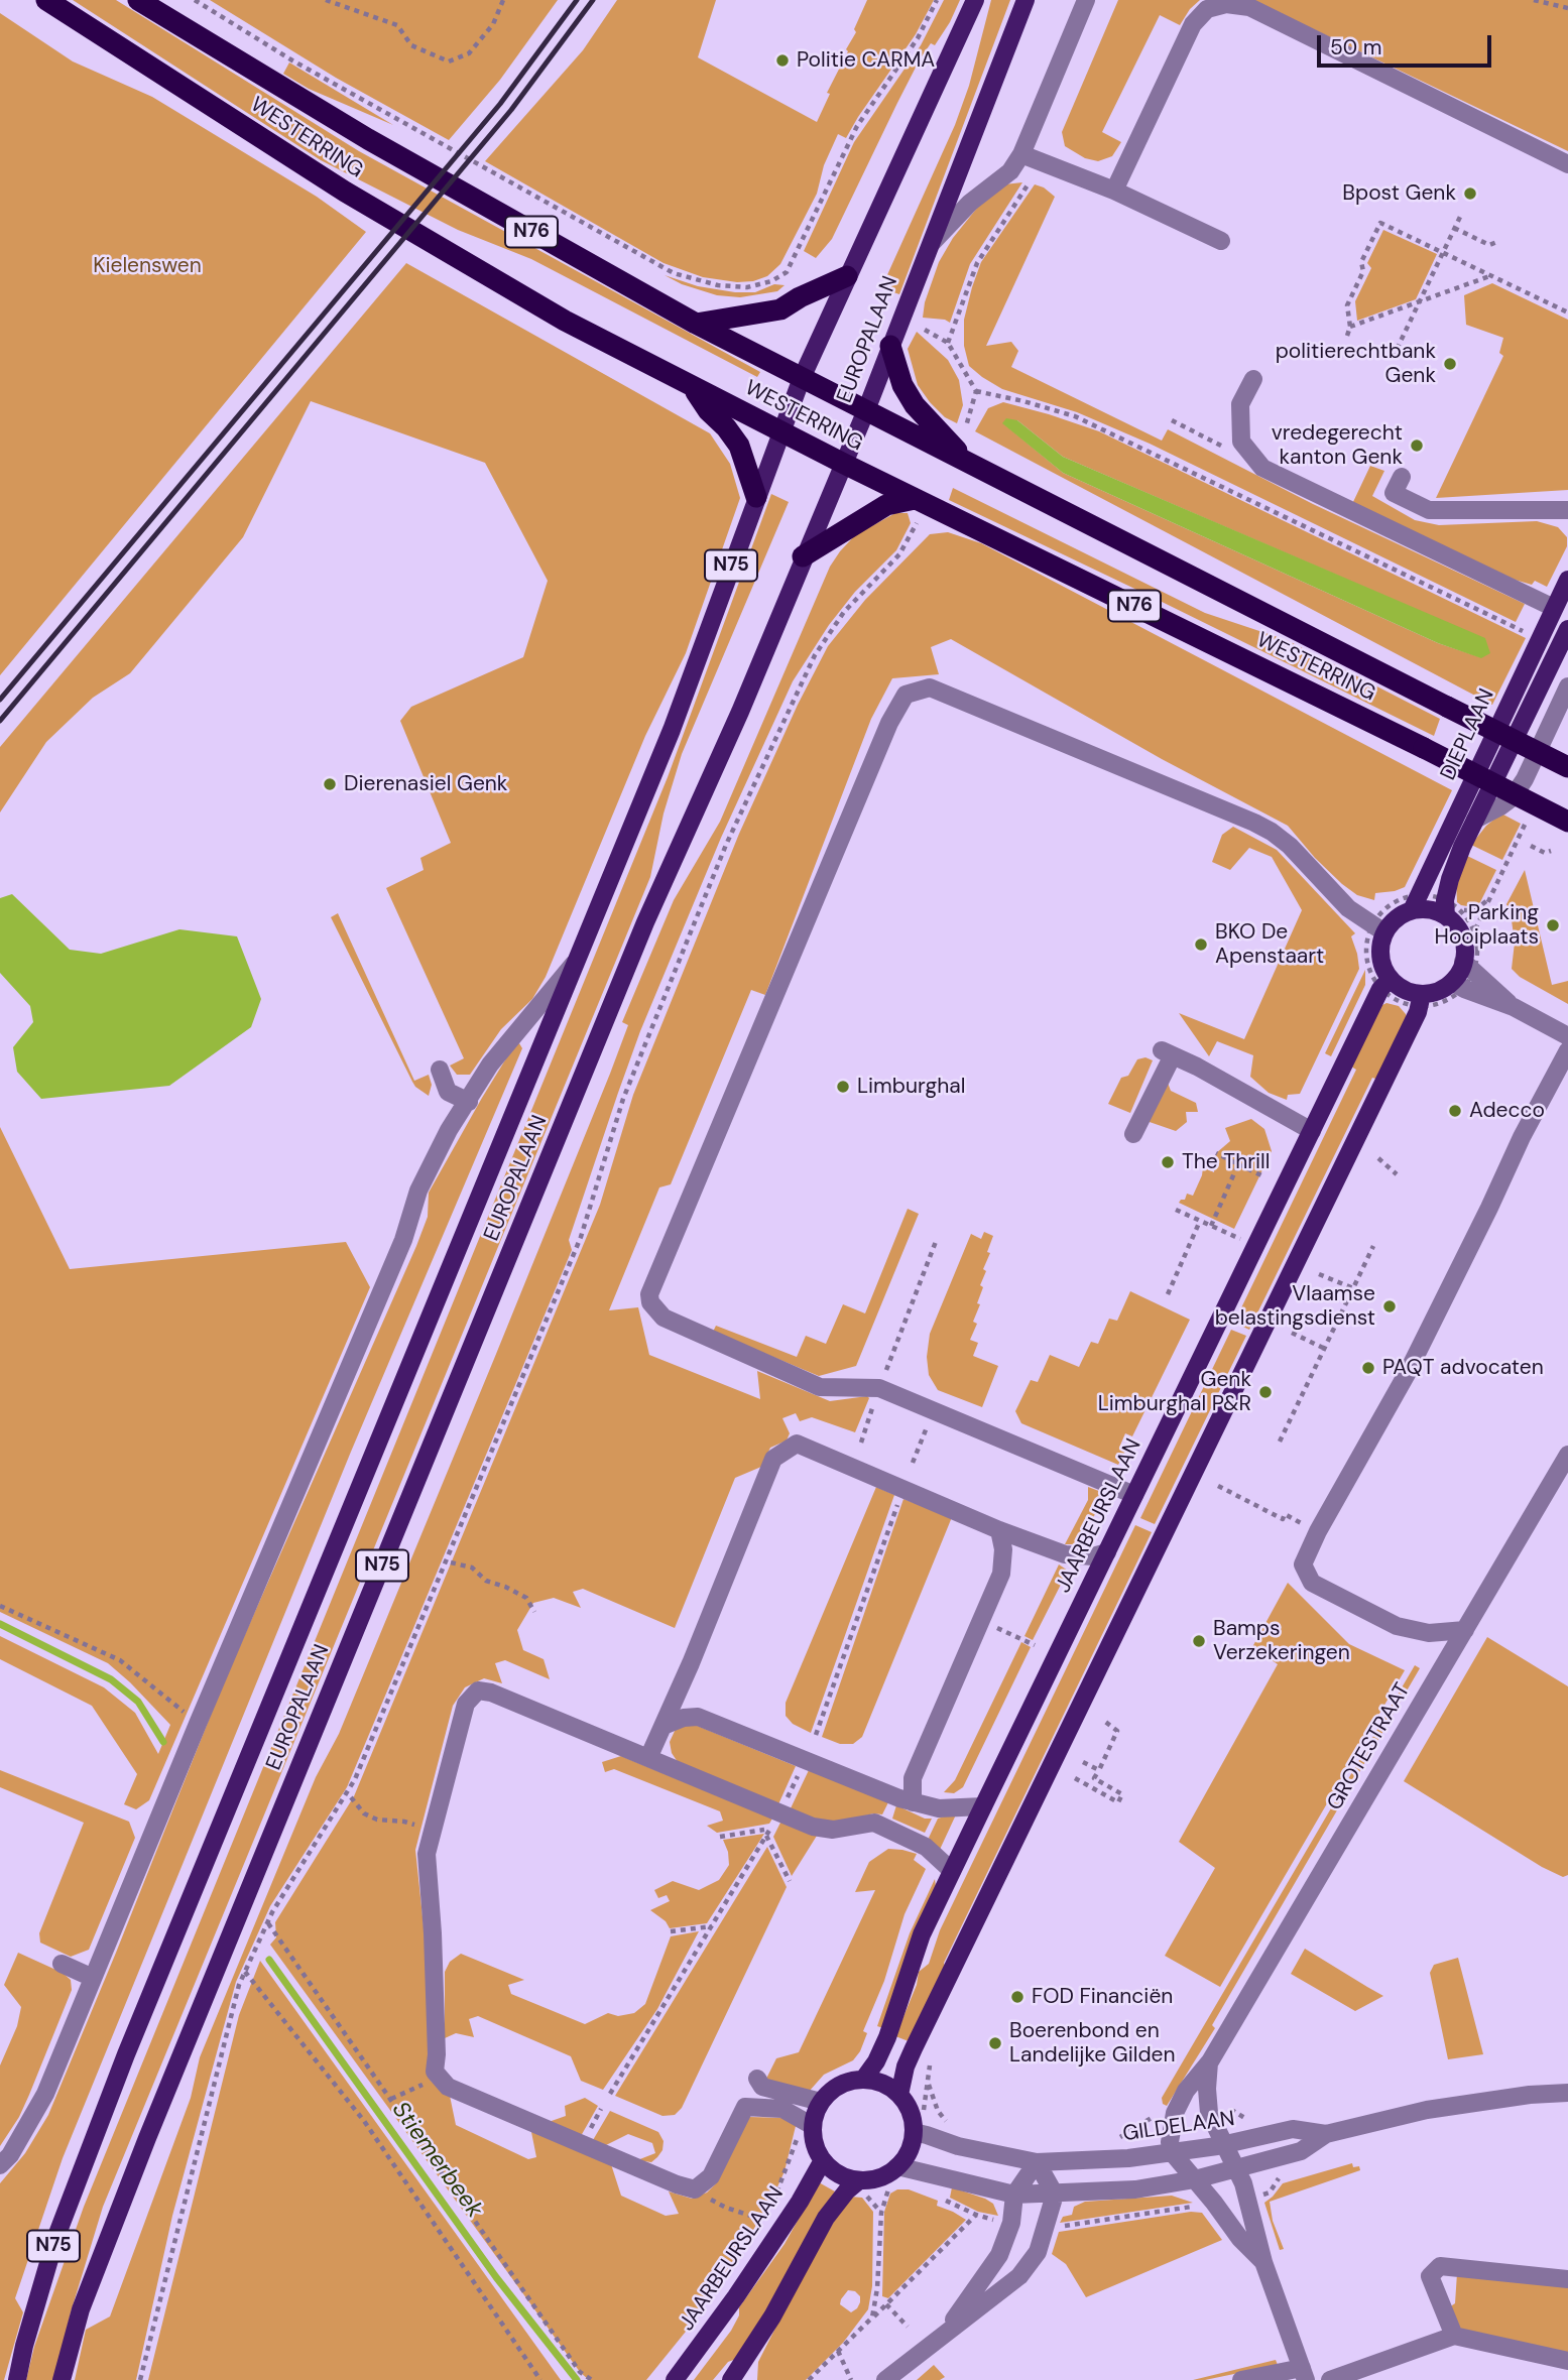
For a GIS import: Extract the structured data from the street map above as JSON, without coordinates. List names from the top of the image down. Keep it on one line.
{"streets":{"highway":["WESTERRING","N76"],"main road":["EUROPALAAN","N75","DIEPLAAN","JAARBEURSLAAN"],"street":["GROTESTRAAT","GILDELAAN"]},"crossings":[["WESTERRING","EUROPALAAN"],["DIEPLAAN","JAARBEURSLAAN"],["JAARBEURSLAAN","GILDELAAN"],["GROTESTRAAT","GILDELAAN"]],"water":["Stiemerbeek"],"parks":["Kielenswen"],"places":["Politie CARMA","Bpost Genk","politierechtbank Genk","vredegerecht kanton Genk","Dierenasiel Genk","Parking Hooiplaats","BKO De Apenstaart","Limburghal","Adecco","The Thrill","Vlaamse belastingsdienst","PAQT advocaten","Genk Limburghal P&R","Bamps Verzekeringen","FOD Financiën","Boerenbond en Landelijke Gilden"],"scale_bar":"50 m"}
